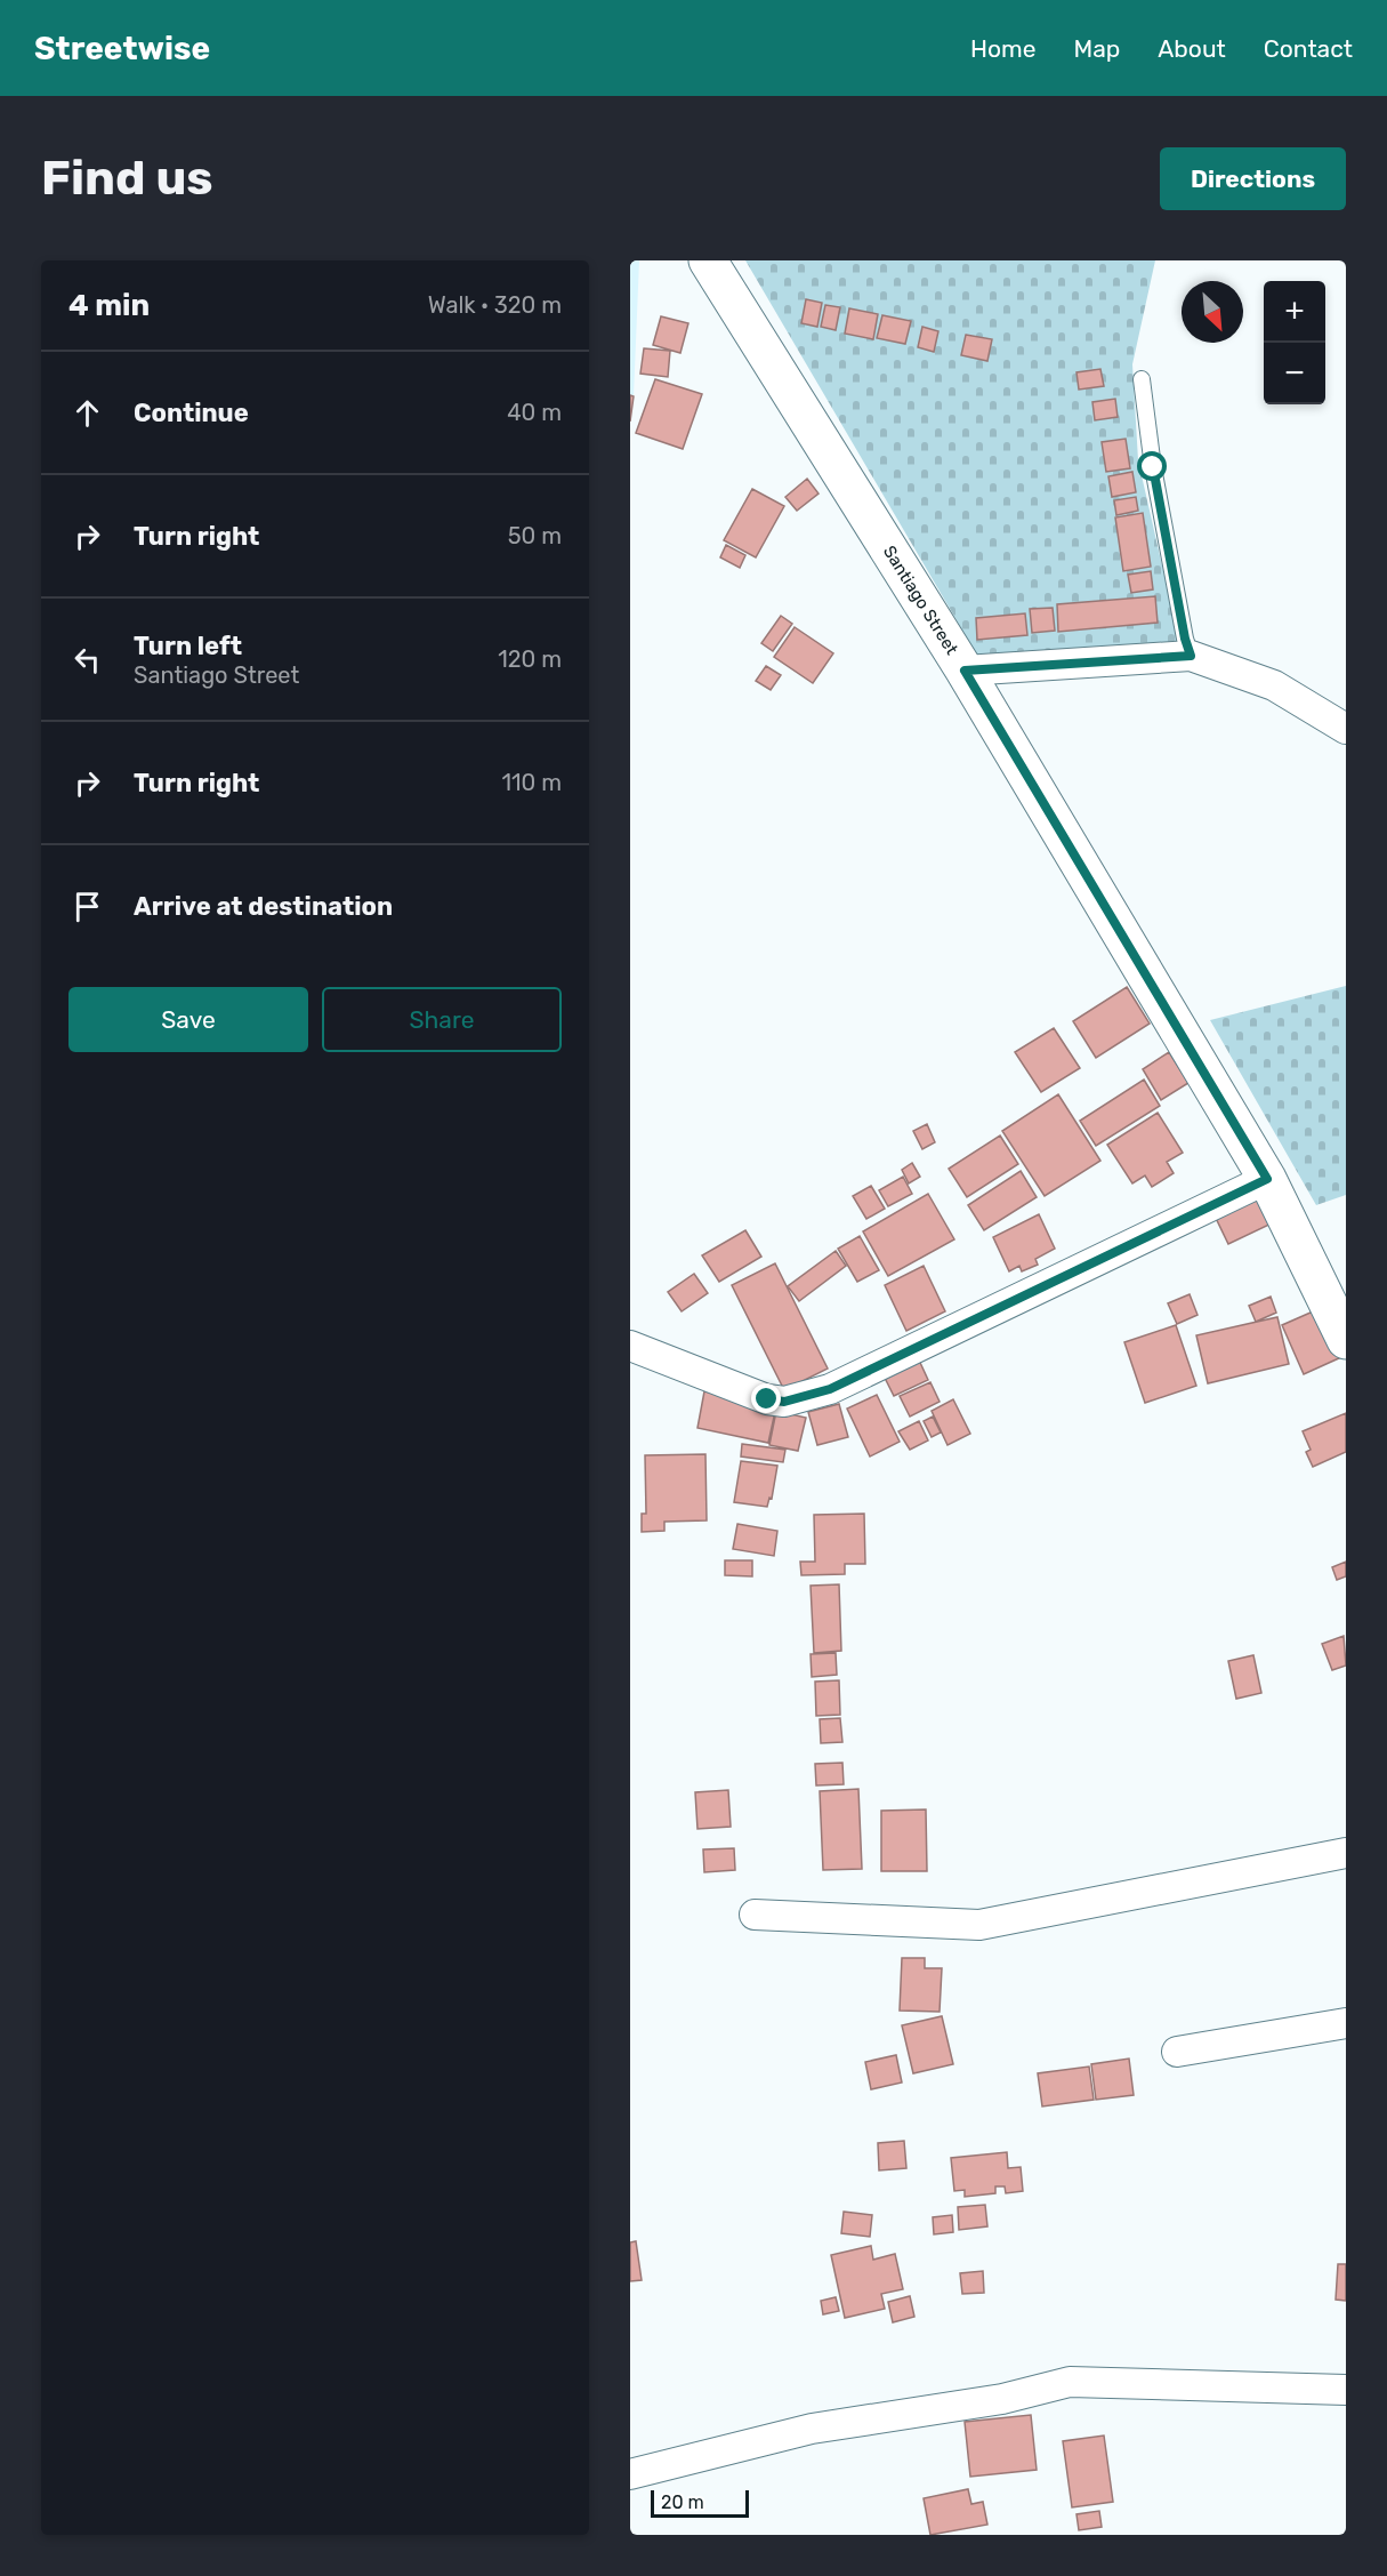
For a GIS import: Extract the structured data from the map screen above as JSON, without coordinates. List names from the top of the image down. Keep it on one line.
{"streets":{"street":["Santiago Street"]},"scale_bar":"20 m","north":"bottom right","page":{"header":"Streetwise","nav":["Home","Map","About","Contact"],"buttons":["Directions",["Save","Share"]],"title":"Find us","heading":["4 min","Walk · 320 m"],"map_buttons":["+","−"],"list":[["Continue","40 m"],["Turn right","50 m"],["Turn left","Santiago Street","120 m"],["Turn right","110 m"],"Arrive at destination"],"scale":"20 m"}}
